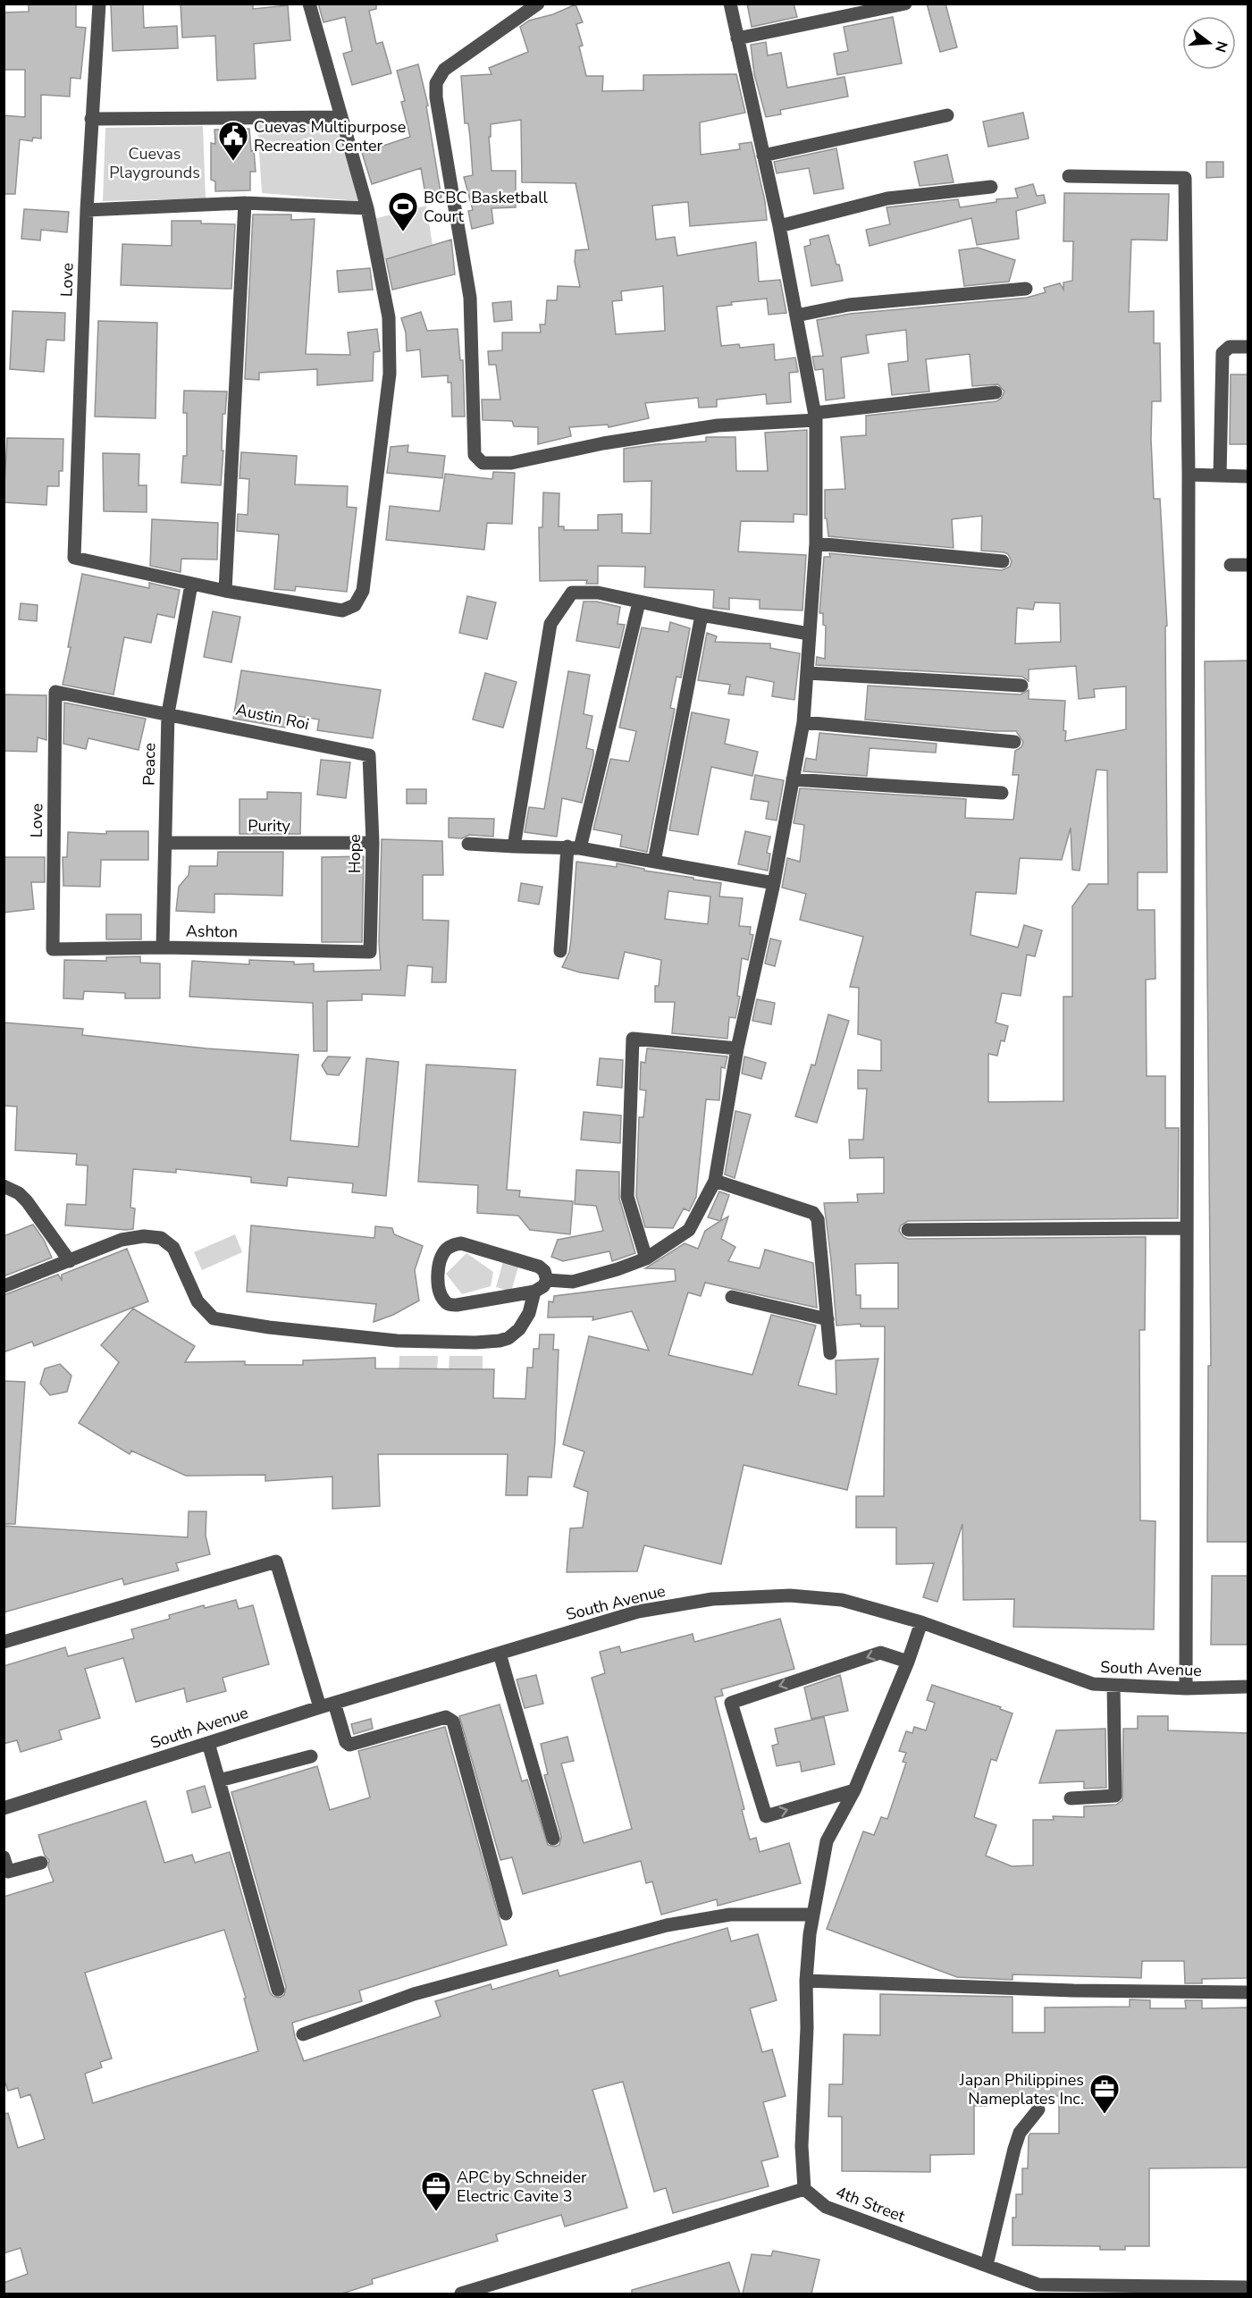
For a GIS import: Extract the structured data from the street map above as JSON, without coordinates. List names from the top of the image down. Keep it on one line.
{"streets":{"street":["Love","Austin Roi","Peace","Purity","Hope","Ashton","South Avenue","4th Street"]},"crossings":[["Love","Austin Roi"],["Love","Peace"],["Love","Ashton"],["Austin Roi","Peace"],["Austin Roi","Hope"],["Peace","Purity"],["Peace","Ashton"],["Purity","Hope"],["Hope","Ashton"]],"parks":["Cuevas Playgrounds"],"places":{"public building":["Cuevas Multipurpose Recreation Center"],"sports":["BCBC Basketball Court"],"office":["Japan Philippines Nameplates Inc.","APC by Schneider Electric Cavite 3"]},"north":"right"}
